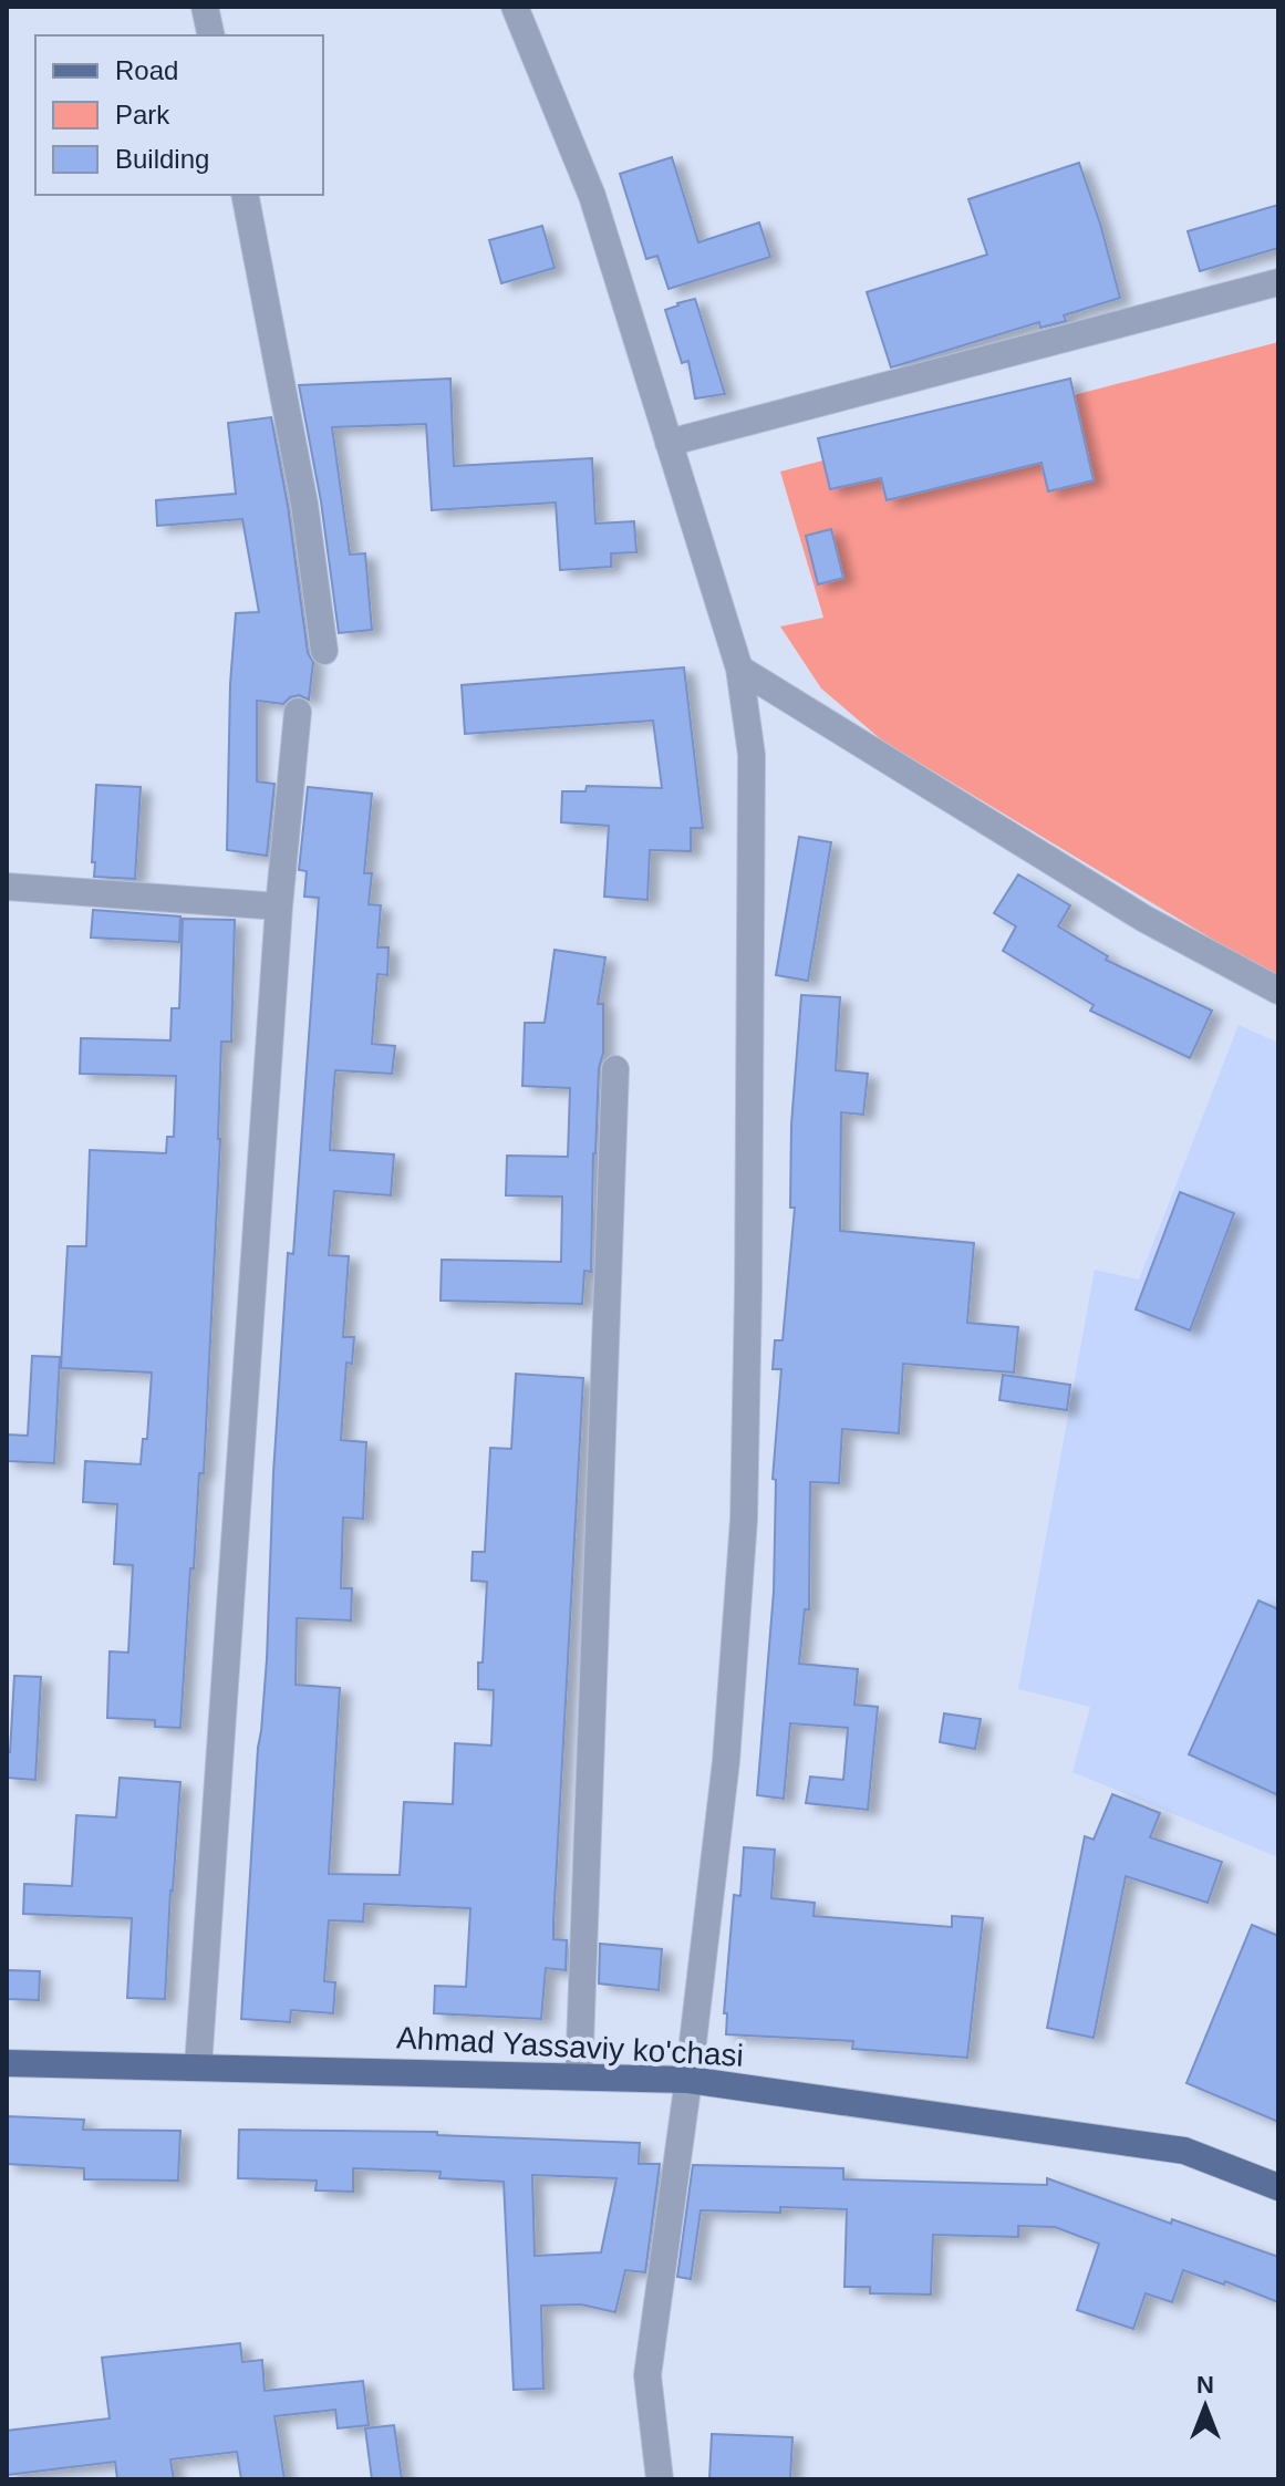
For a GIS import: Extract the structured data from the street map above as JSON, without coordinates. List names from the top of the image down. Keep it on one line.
{"streets":{"main road":["Ahmad Yassaviy ko'chasi"]},"legend":["Road","Park","Building"],"north":"top"}
